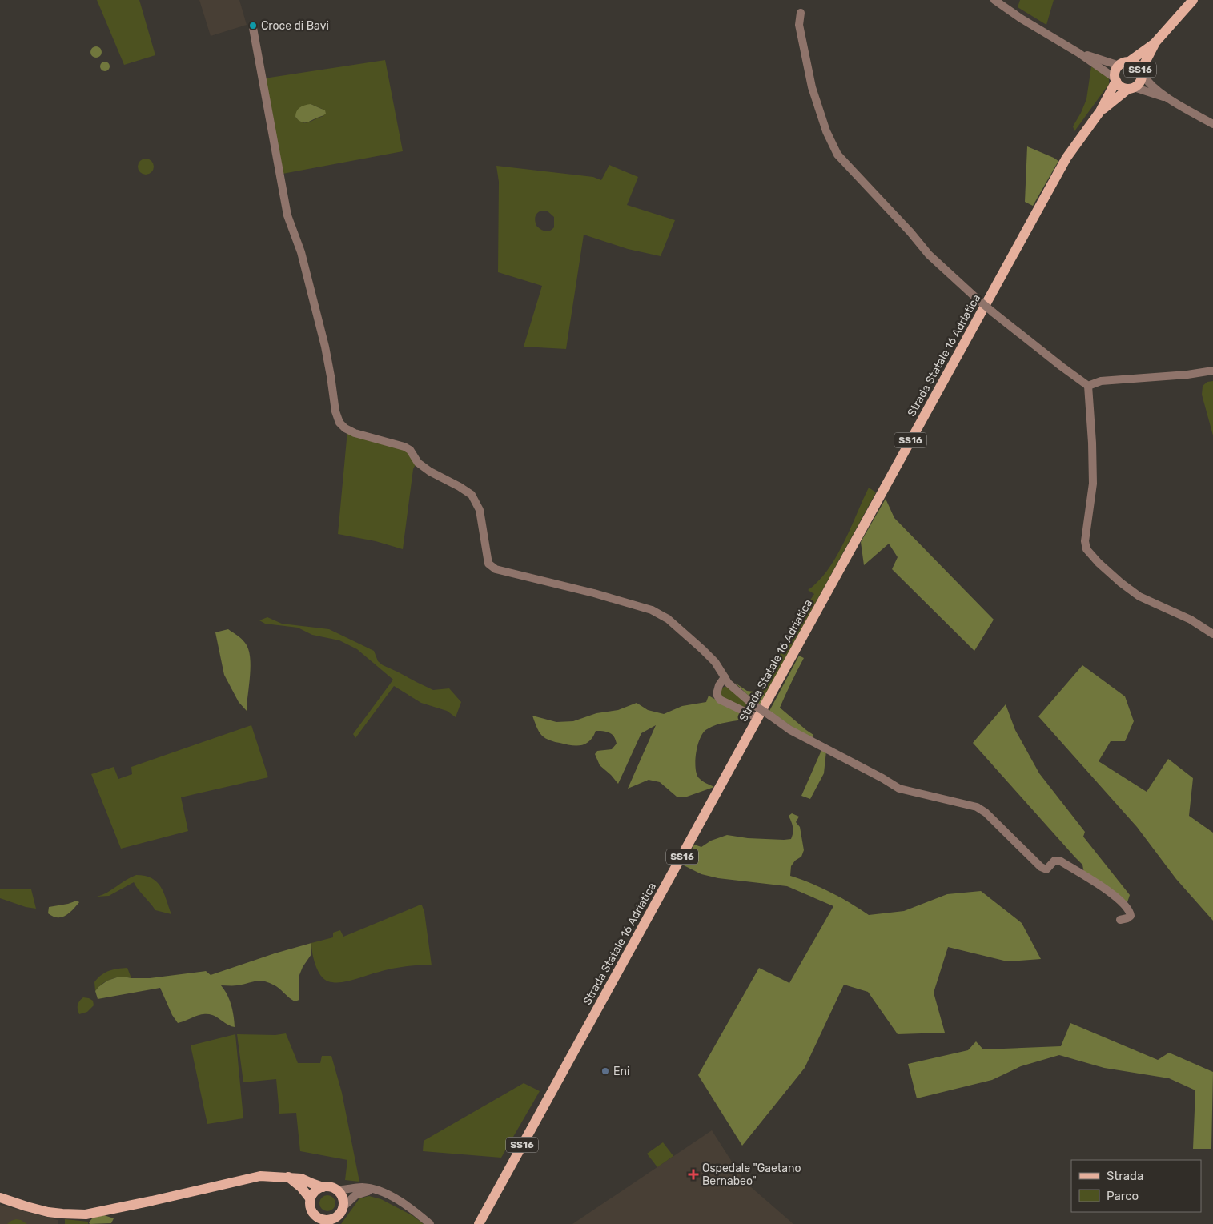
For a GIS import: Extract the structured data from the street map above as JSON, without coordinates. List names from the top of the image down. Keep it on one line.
{"streets":{"main road":["SS16","Strada Statale 16 Adriatica"]},"crossings":[["SS16","Strada Statale 16 Adriatica"]],"places":{"other":["Croce di Bavi","Eni"],"health":["Ospedale \"Gaetano Bernabeo\""]},"legend":["Strada","Parco"]}
